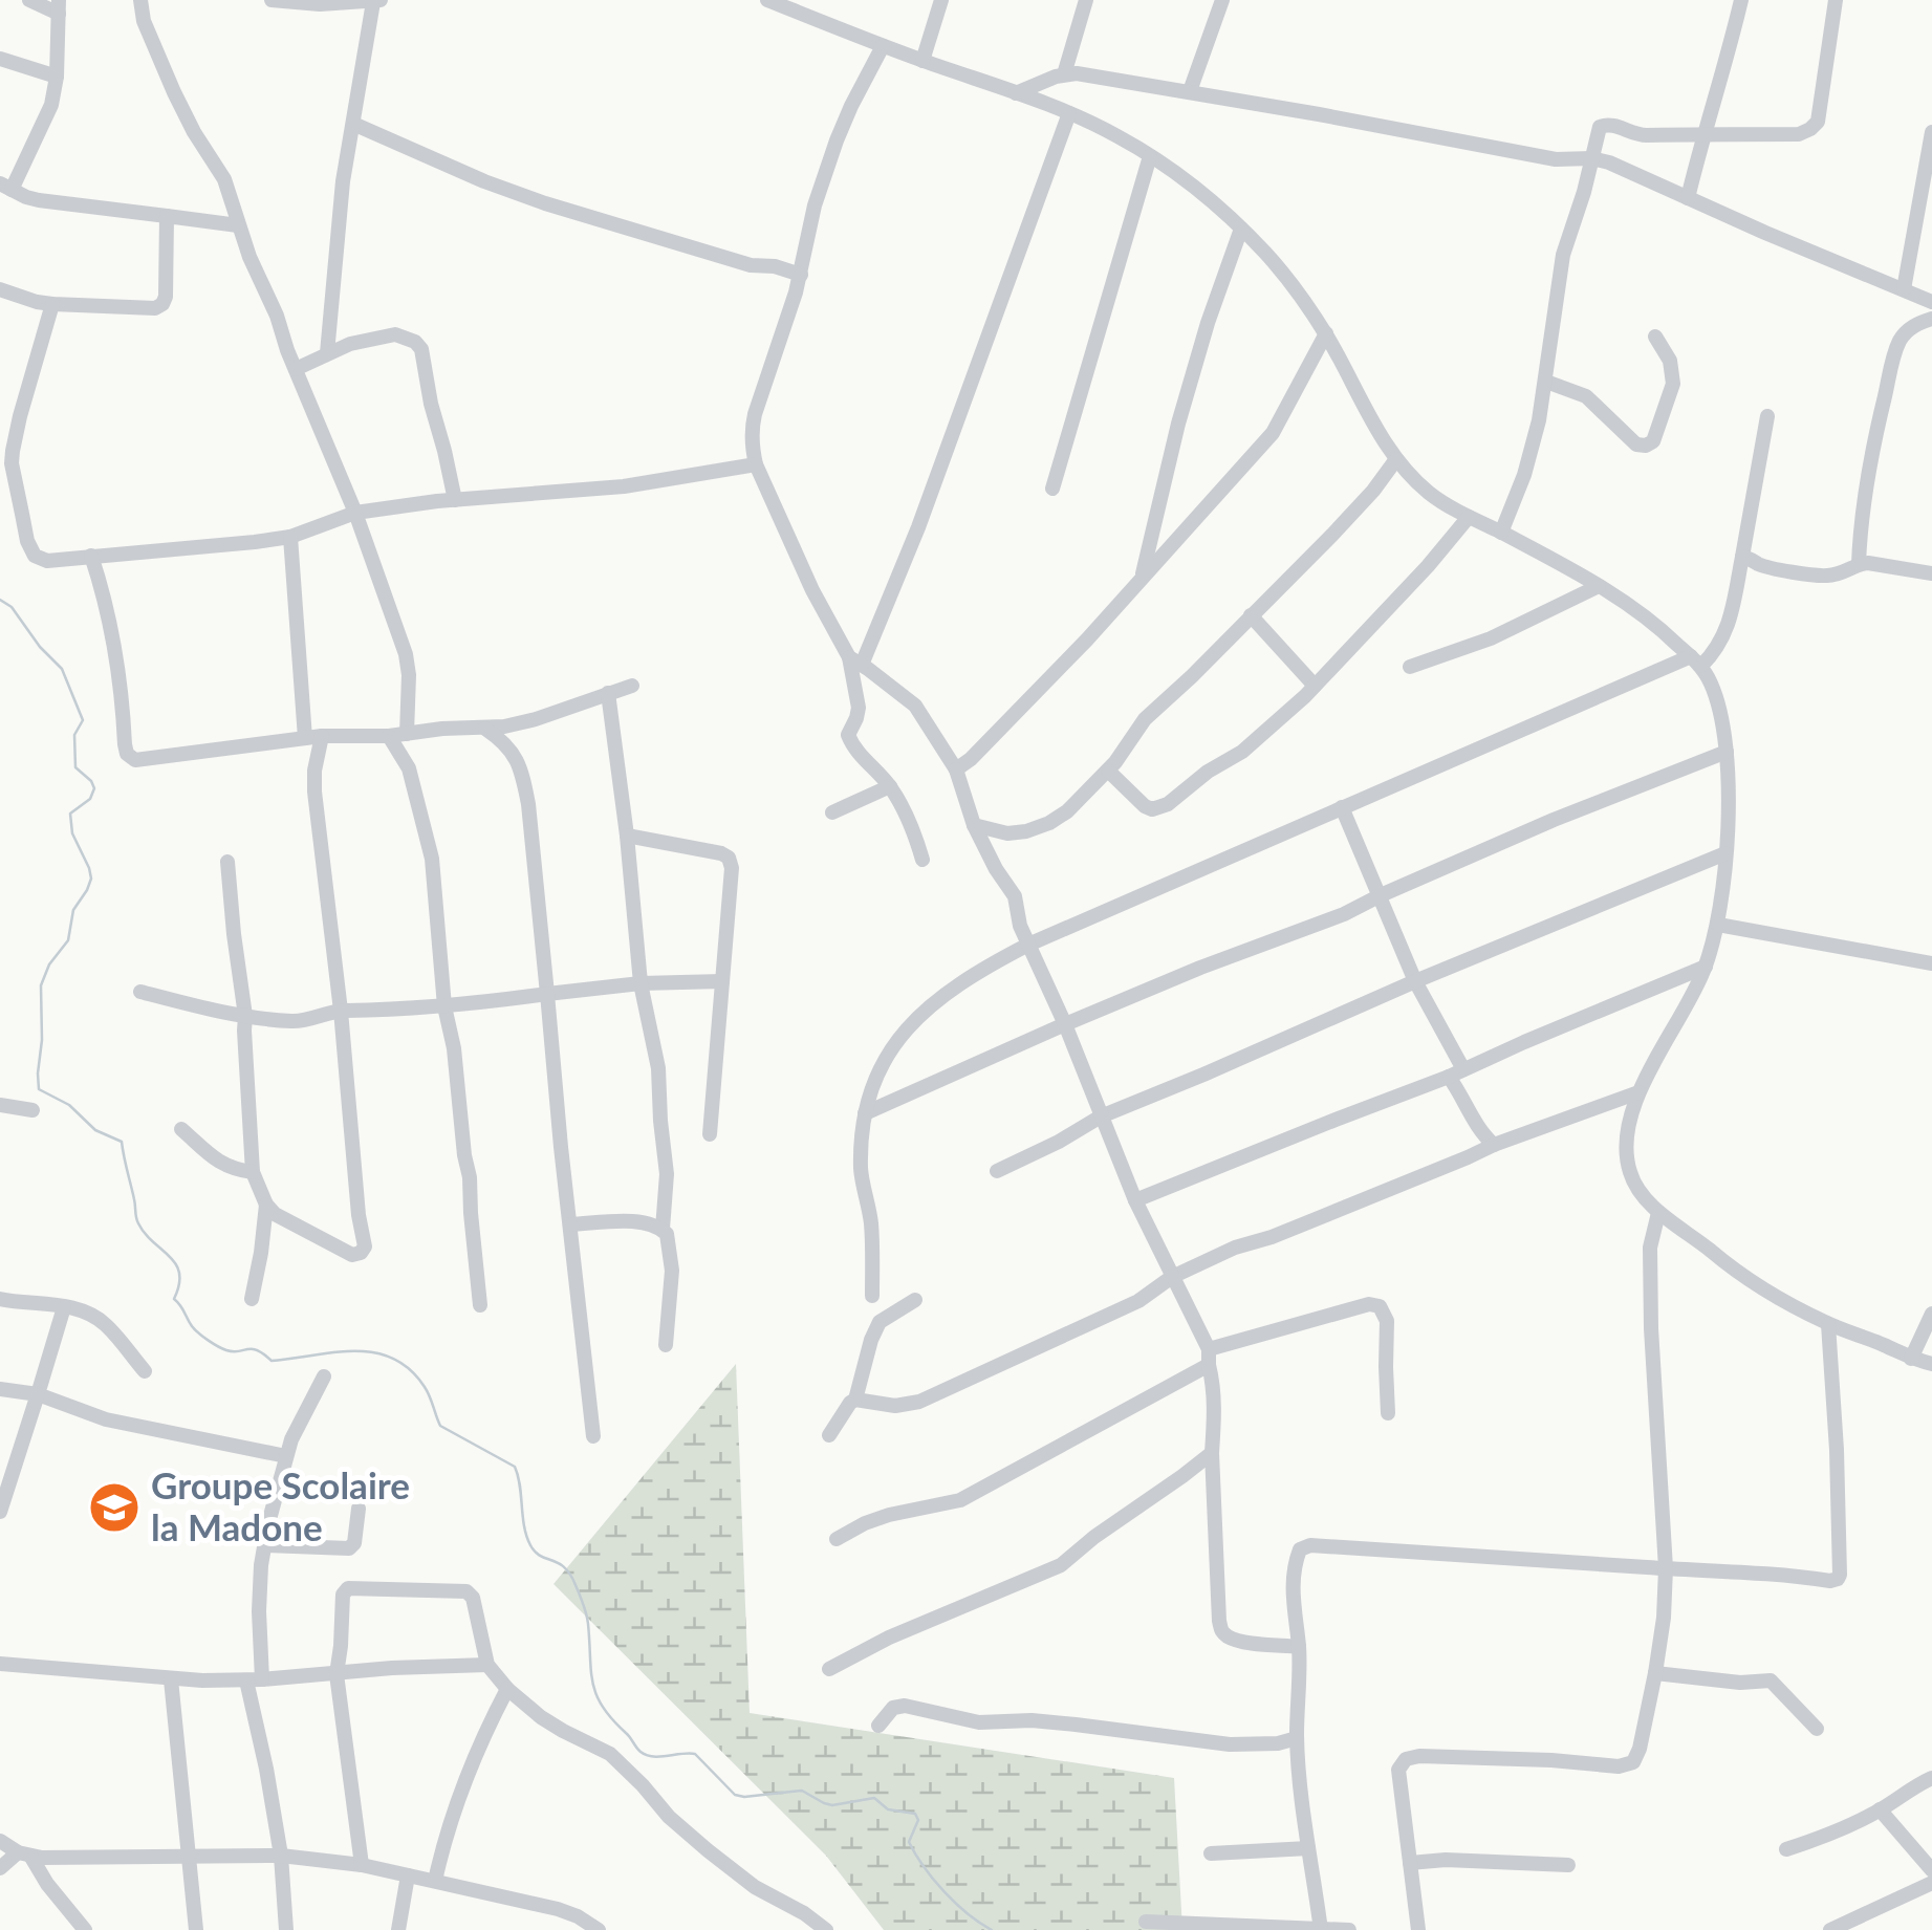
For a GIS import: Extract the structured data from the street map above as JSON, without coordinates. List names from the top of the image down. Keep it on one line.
{"places":{"school or university":["Groupe Scolaire la Madone"]}}
